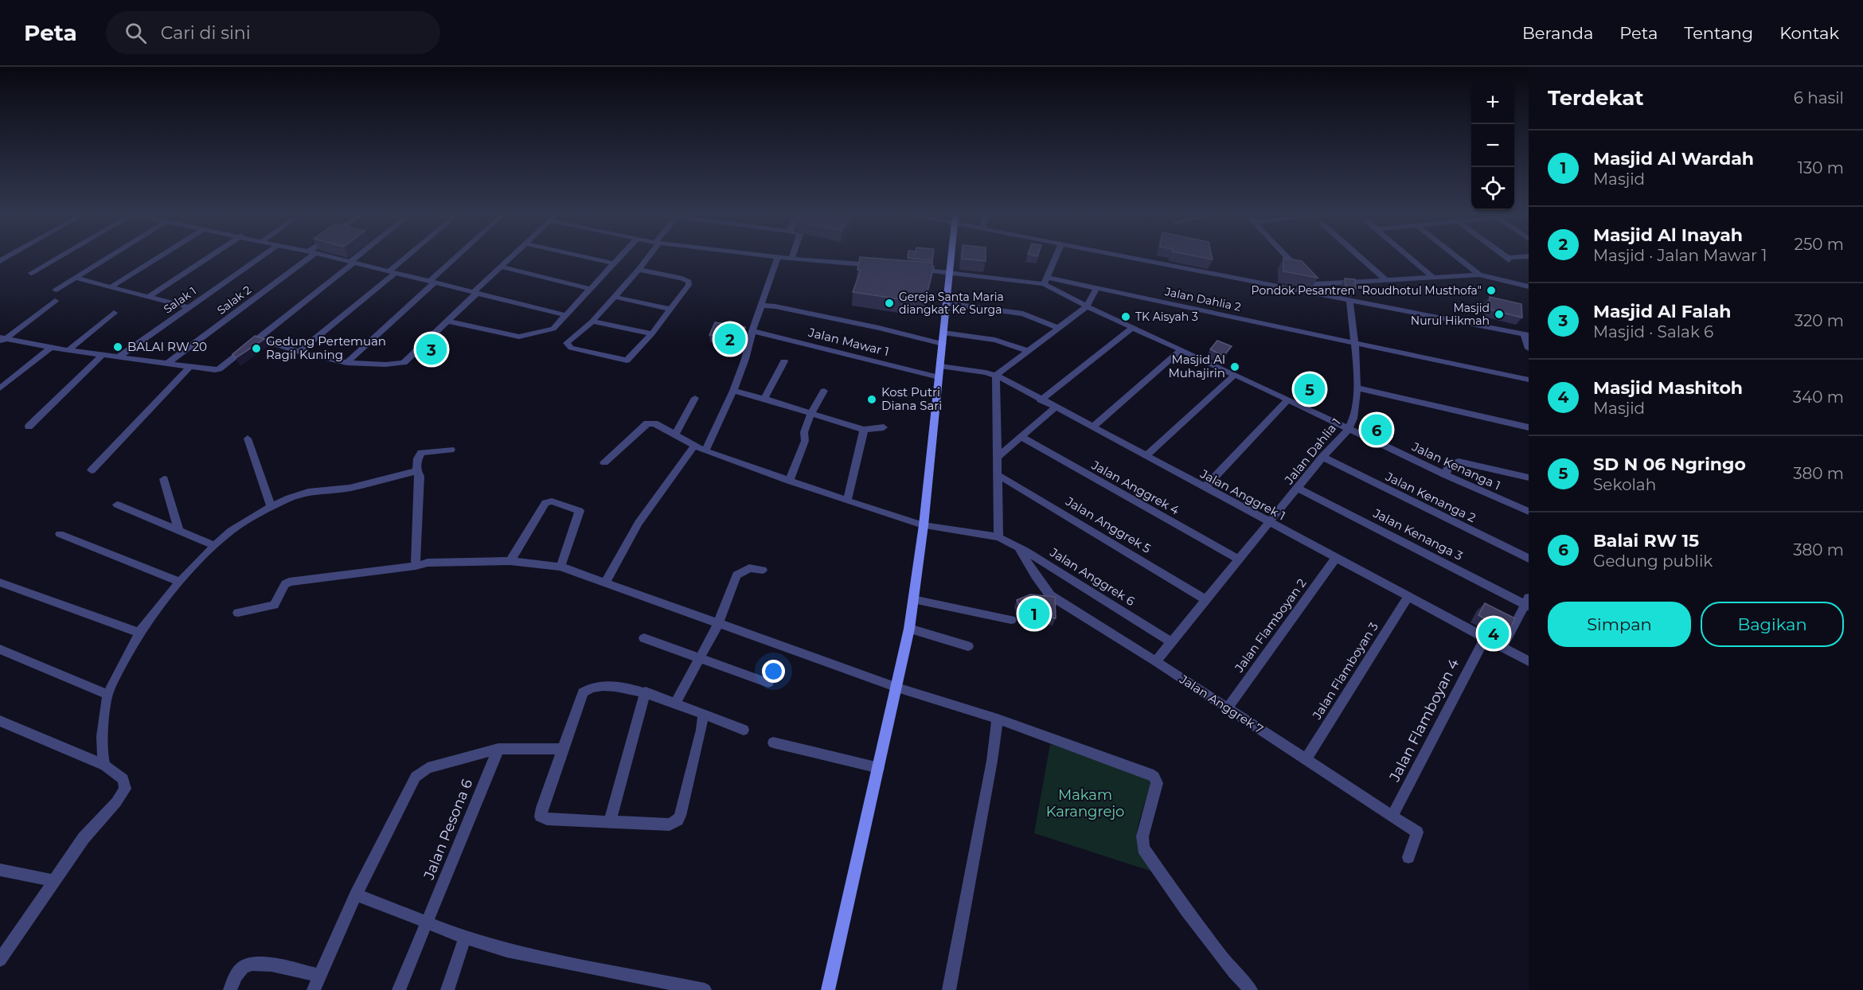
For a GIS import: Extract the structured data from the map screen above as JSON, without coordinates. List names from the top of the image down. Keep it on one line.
{"streets":{"street":["Jalan Dahlia 2","Salak 1","Salak 2","Jalan Mawar 1","Jalan Dahlia 1","Jalan Kenanga 1","Jalan Anggrek 4","Jalan Anggrek 1","Jalan Kenanga 2","Jalan Anggrek 5","Jalan Kenanga 3","Jalan Anggrek 6","Jalan Flamboyan 2","Jalan Flamboyan 3","Jalan Anggrek 7","Jalan Flamboyan 4","Jalan Pesona 6"]},"crossings":[["Jalan Dahlia 2","Jalan Dahlia 1"],["Jalan Dahlia 2","Jalan Kenanga 1"],["Jalan Dahlia 1","Jalan Kenanga 1"],["Jalan Dahlia 1","Jalan Anggrek 4"],["Jalan Dahlia 1","Jalan Anggrek 1"],["Jalan Dahlia 1","Jalan Kenanga 2"],["Jalan Dahlia 1","Jalan Anggrek 5"],["Jalan Dahlia 1","Jalan Kenanga 3"],["Jalan Dahlia 1","Jalan Anggrek 6"],["Jalan Dahlia 1","Jalan Anggrek 7"],["Jalan Anggrek 1","Jalan Flamboyan 2"],["Jalan Anggrek 1","Jalan Flamboyan 3"],["Jalan Anggrek 1","Jalan Flamboyan 4"],["Jalan Anggrek 6","Jalan Anggrek 7"],["Jalan Flamboyan 2","Jalan Anggrek 7"],["Jalan Flamboyan 3","Jalan Anggrek 7"],["Jalan Anggrek 7","Jalan Flamboyan 4"]],"parks":["Makam Karangrejo"],"places":["Pondok Pesantren \"Roudhotul Musthofa\"","Gereja Santa Maria diangkat Ke Surga","Masjid Nurul Hikmah","TK Aisyah 3","BALAI RW 20","Gedung Pertemuan Ragil Kuning","Masjid Al Muhajirin","Kost Putri Diana Sari"],"page":{"header":"Peta","search":"Cari di sini","nav":["Beranda","Peta","Tentang","Kontak"],"heading":["Terdekat","6 hasil"],"map_buttons":["+","−"],"list":[{"mark":"1","name":"Masjid Al Wardah","note":"Masjid","value":"130 m"},{"mark":"2","name":"Masjid Al Inayah","note":"Masjid · Jalan Mawar 1","value":"250 m"},{"mark":"3","name":"Masjid Al Falah","note":"Masjid · Salak 6","value":"320 m"},{"mark":"4","name":"Masjid Mashitoh","note":"Masjid","value":"340 m"},{"mark":"5","name":"SD N 06 Ngringo","note":"Sekolah","value":"380 m"},{"mark":"6","name":"Balai RW 15","note":"Gedung publik","value":"380 m"}],"pins":["2","3","5","6","1","4"],"buttons":["Simpan","Bagikan"]}}
